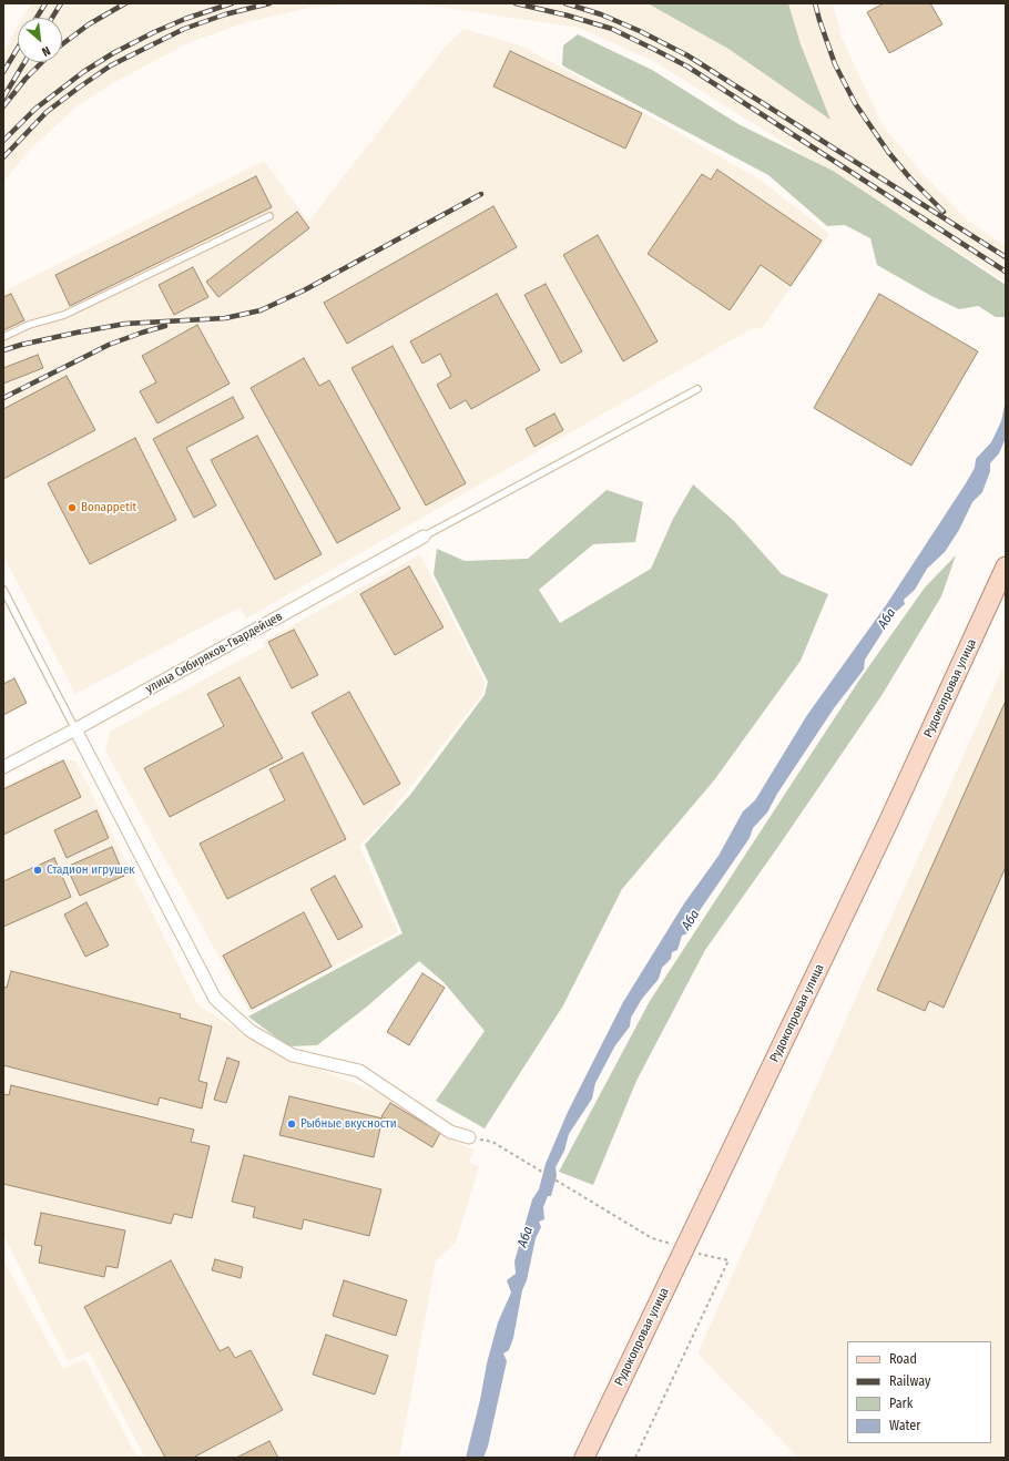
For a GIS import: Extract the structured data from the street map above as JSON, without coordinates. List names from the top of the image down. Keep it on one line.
{"streets":{"main road":["Рудокопровая улица"],"street":["улица Сибиряков-Гвардейцев"]},"water":["Аба"],"places":["Bonappetit","Стадион игрушек","Рыбные вкусности"],"legend":["Road","Railway","Park","Water"],"north":"bottom right"}
